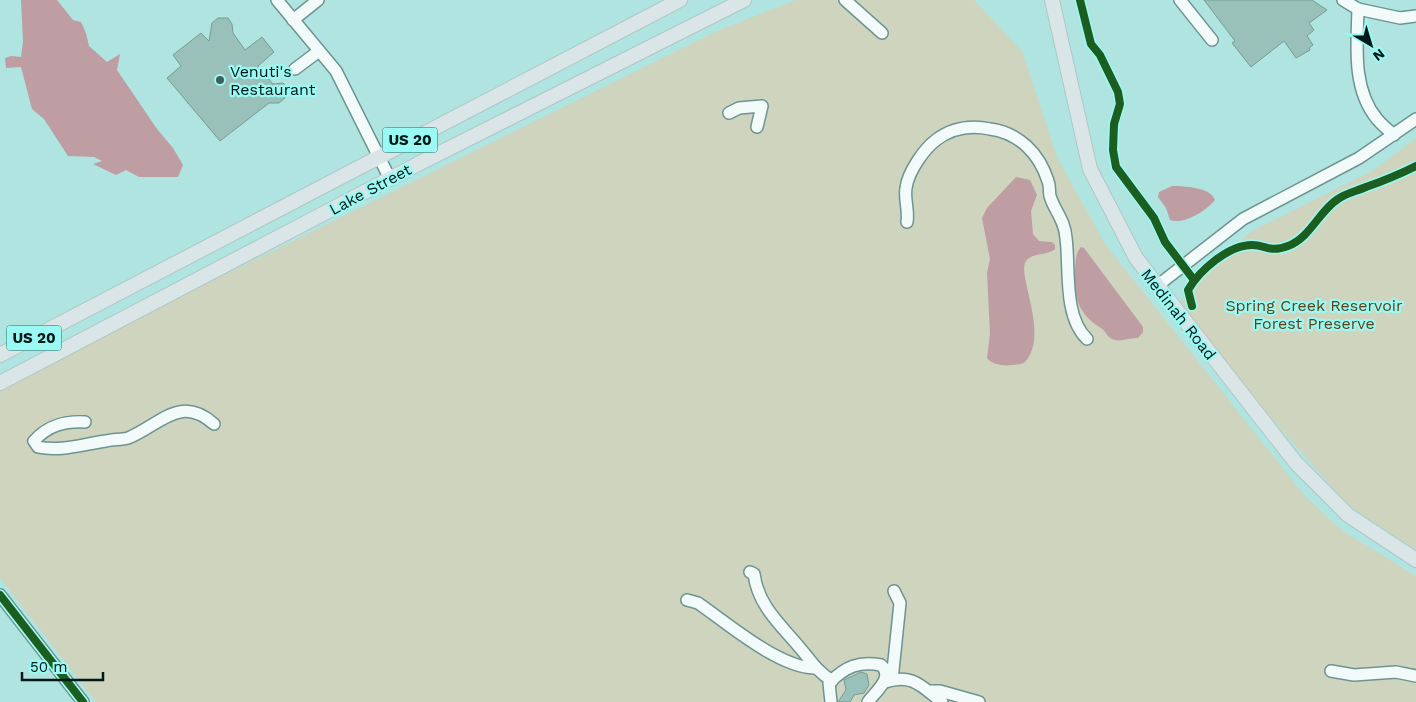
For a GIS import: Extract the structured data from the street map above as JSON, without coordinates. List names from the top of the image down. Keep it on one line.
{"streets":{"main road":["US 20","Lake Street","Medinah Road"]},"parks":["Spring Creek Reservoir Forest Preserve"],"places":["Venuti's Restaurant"],"scale_bar":"50 m","north":"bottom right"}
